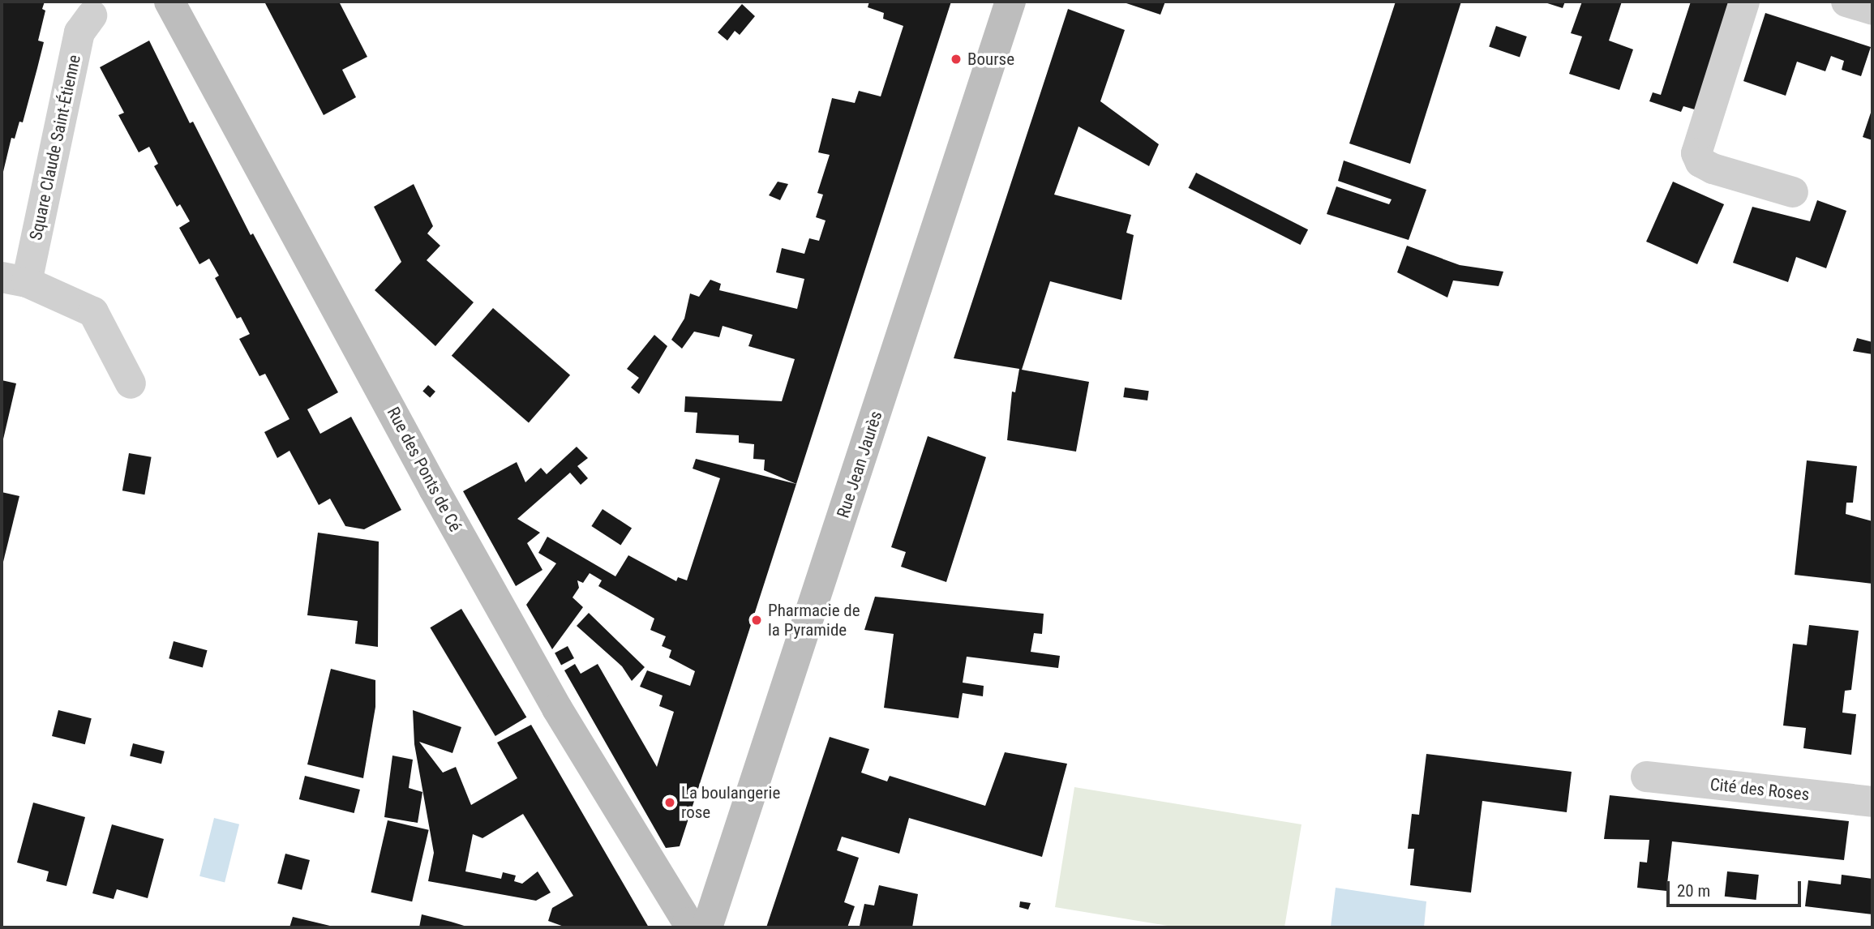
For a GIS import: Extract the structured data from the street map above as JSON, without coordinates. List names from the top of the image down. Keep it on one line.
{"streets":{"street":["Square Claude Saint-Étienne","Rue Jean Jaurès","Rue des Ponts de Cé","Cité des Roses"]},"places":["Bourse","Pharmacie de la Pyramide","La boulangerie rose"],"scale_bar":"20 m"}
